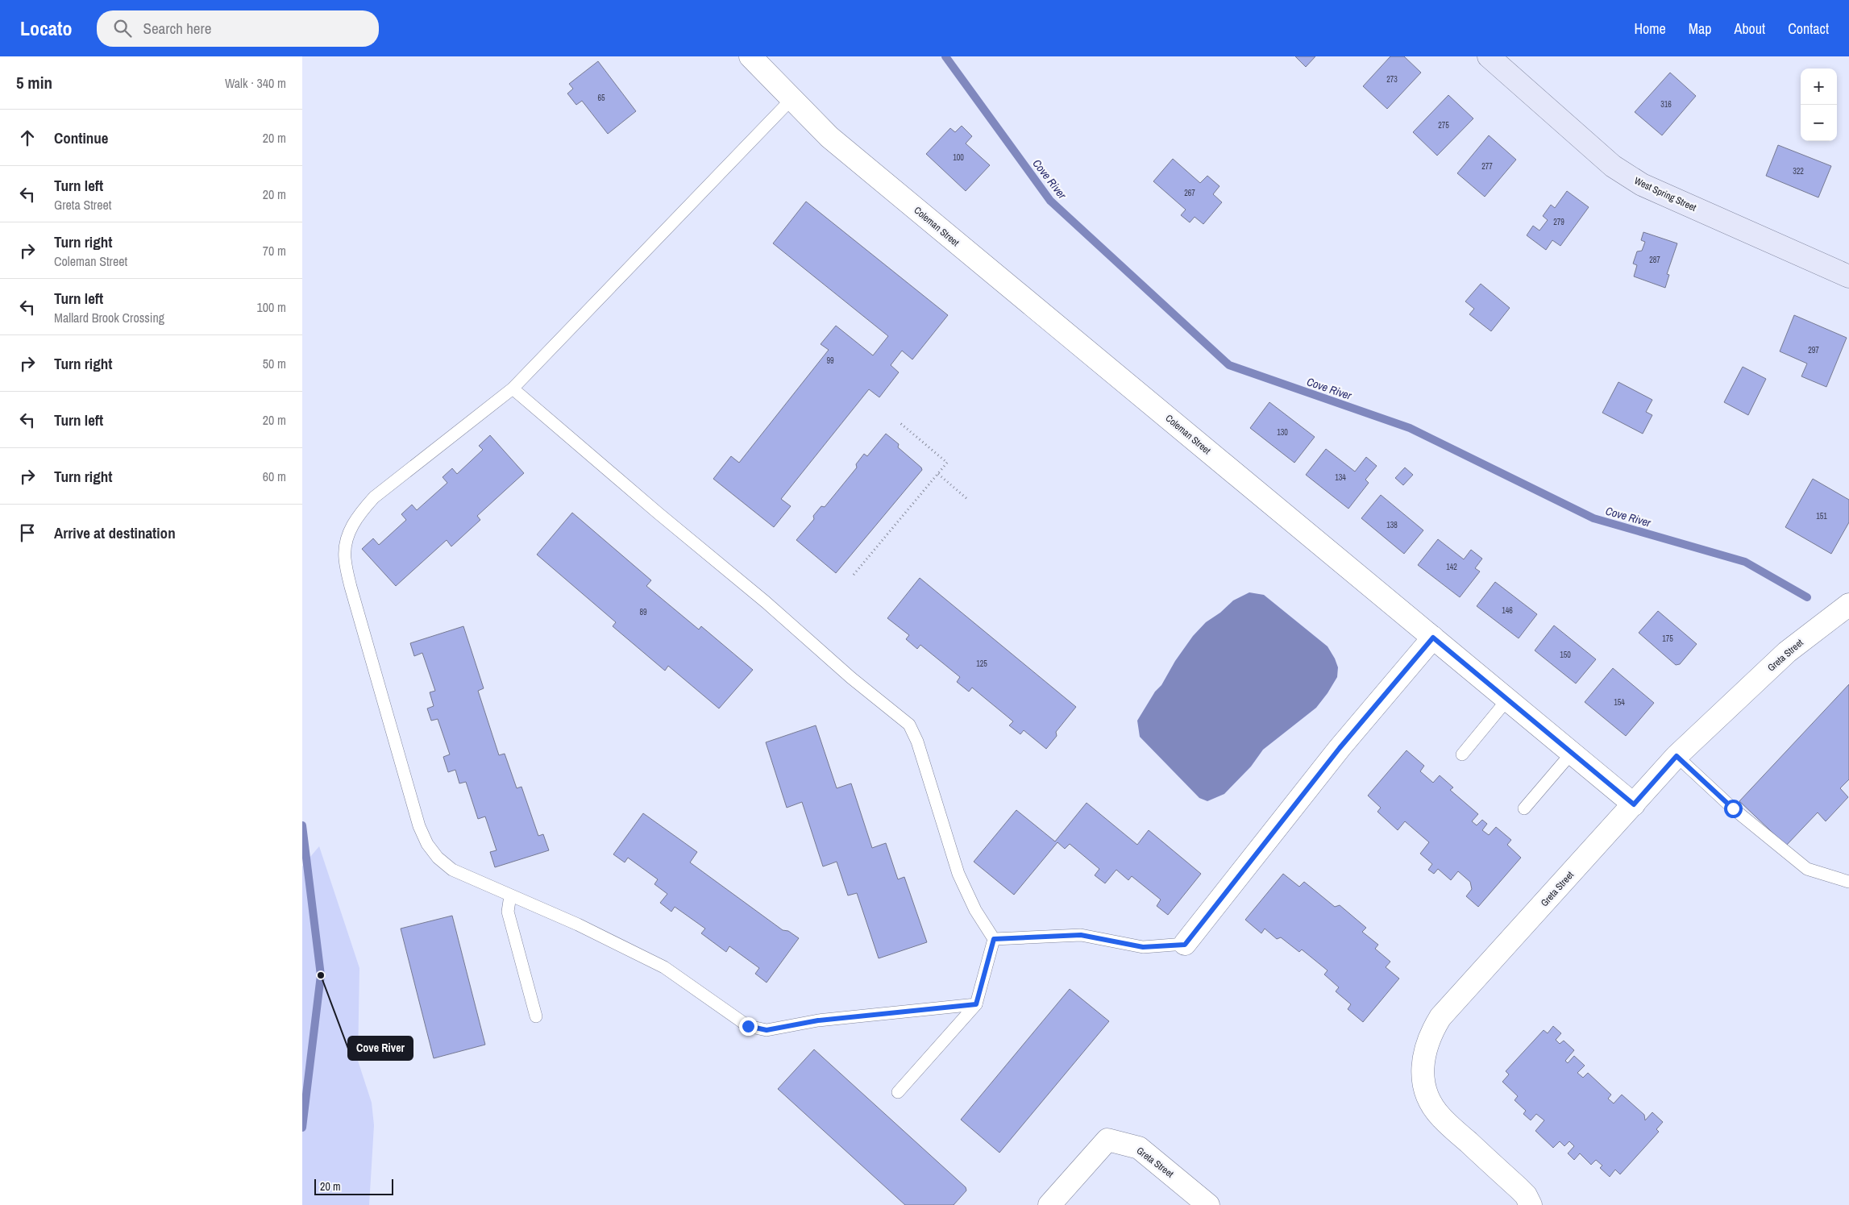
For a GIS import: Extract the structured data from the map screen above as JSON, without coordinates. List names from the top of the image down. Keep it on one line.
{"streets":{"main road":["West Spring Street"],"street":["Coleman Street","Greta Street"]},"crossings":[["Coleman Street","Greta Street"]],"water":["Cove River"],"places":["Cove River"],"house_numbers":["273","65","316","275","100","277","322","267","279","287","297","99","130","134","151","138","142","146","89","175","150","125","154"],"scale_bar":"20 m","page":{"header":"Locato","search":"Search here","nav":["Home","Map","About","Contact"],"heading":["5 min","Walk · 340 m"],"map_buttons":["+","−"],"list":[["Continue","20 m"],["Turn left","Greta Street","20 m"],["Turn right","Coleman Street","70 m"],["Turn left","Mallard Brook Crossing","100 m"],["Turn right","50 m"],["Turn left","20 m"],["Turn right","60 m"],"Arrive at destination"],"scale":"20 m"}}
